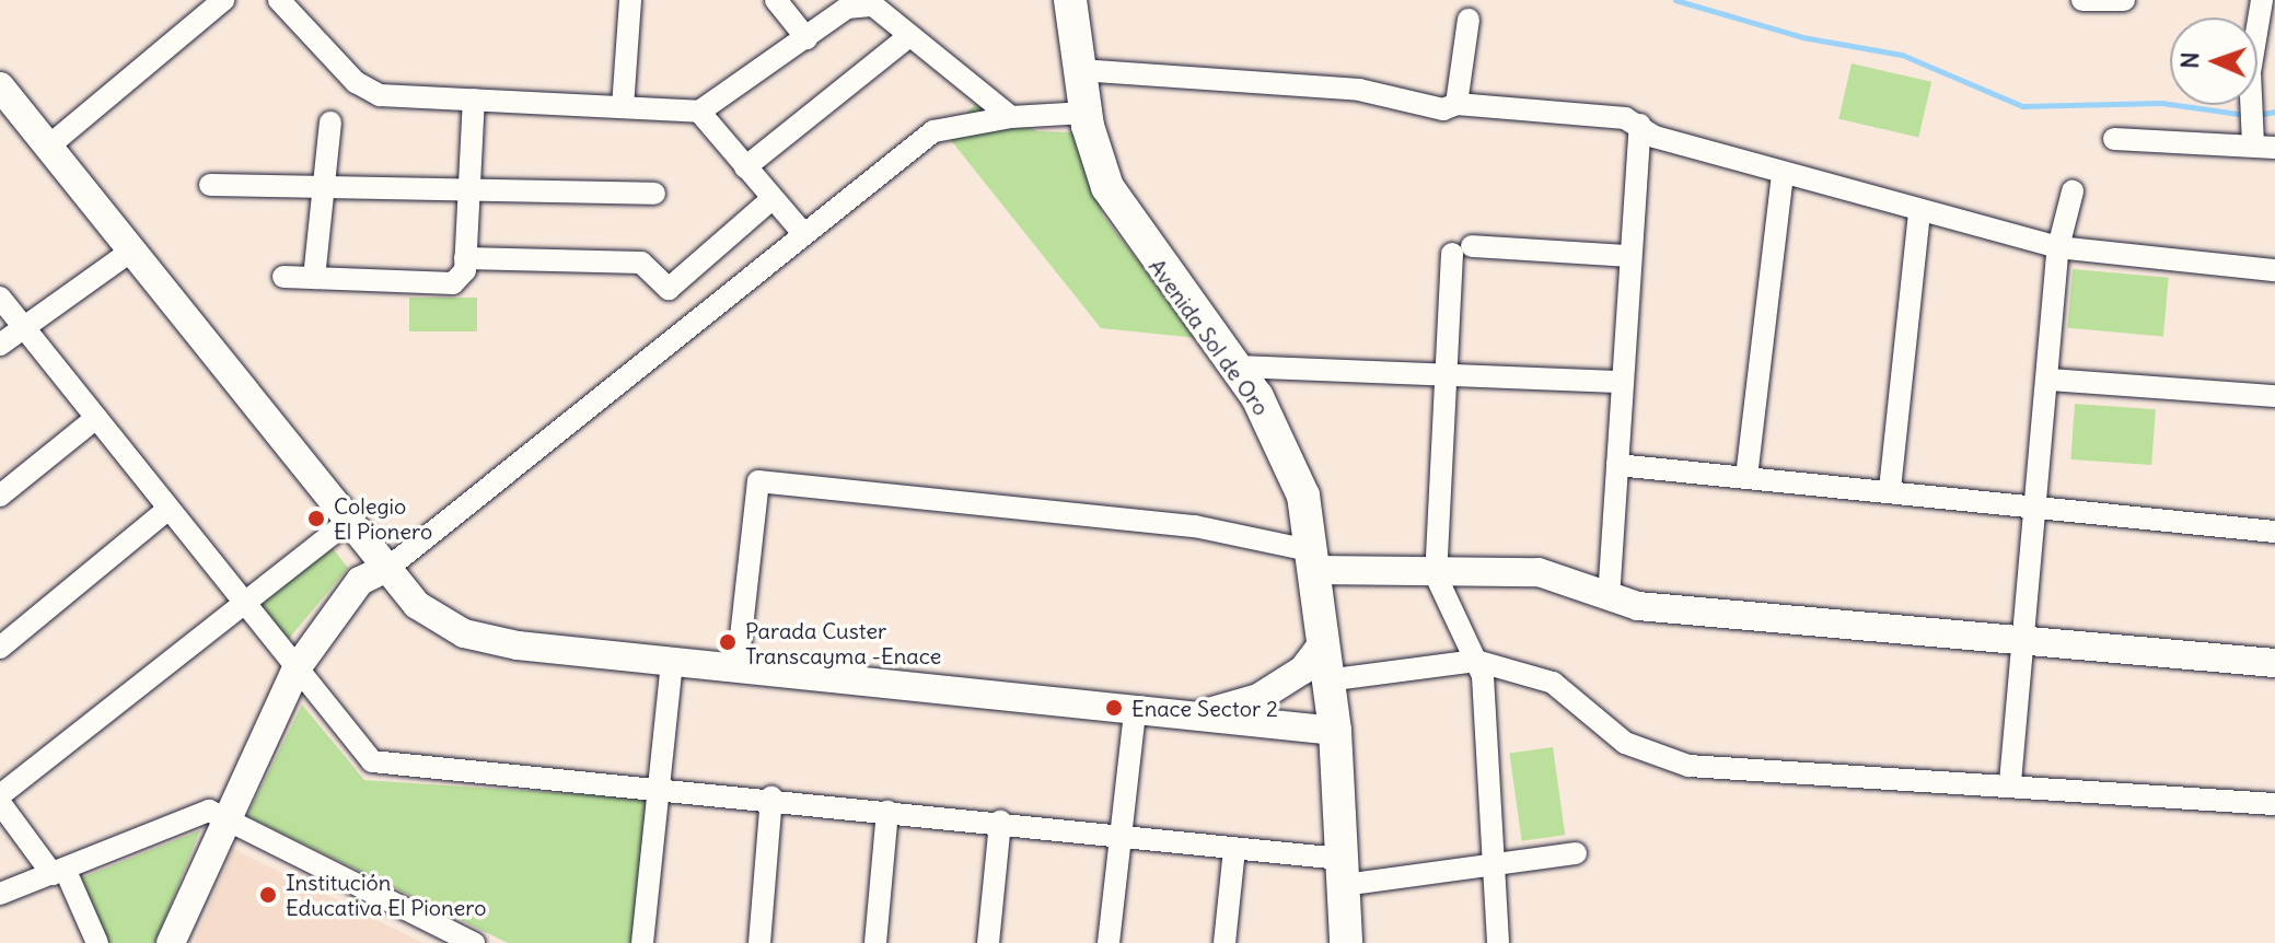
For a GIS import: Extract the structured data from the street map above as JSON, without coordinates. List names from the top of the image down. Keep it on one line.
{"streets":{"main road":["Avenida Sol de Oro"]},"places":["Colegio El Pionero","Parada Custer Transcayma -Enace","Enace Sector 2","Institución Educativa El Pionero"],"north":"left"}
